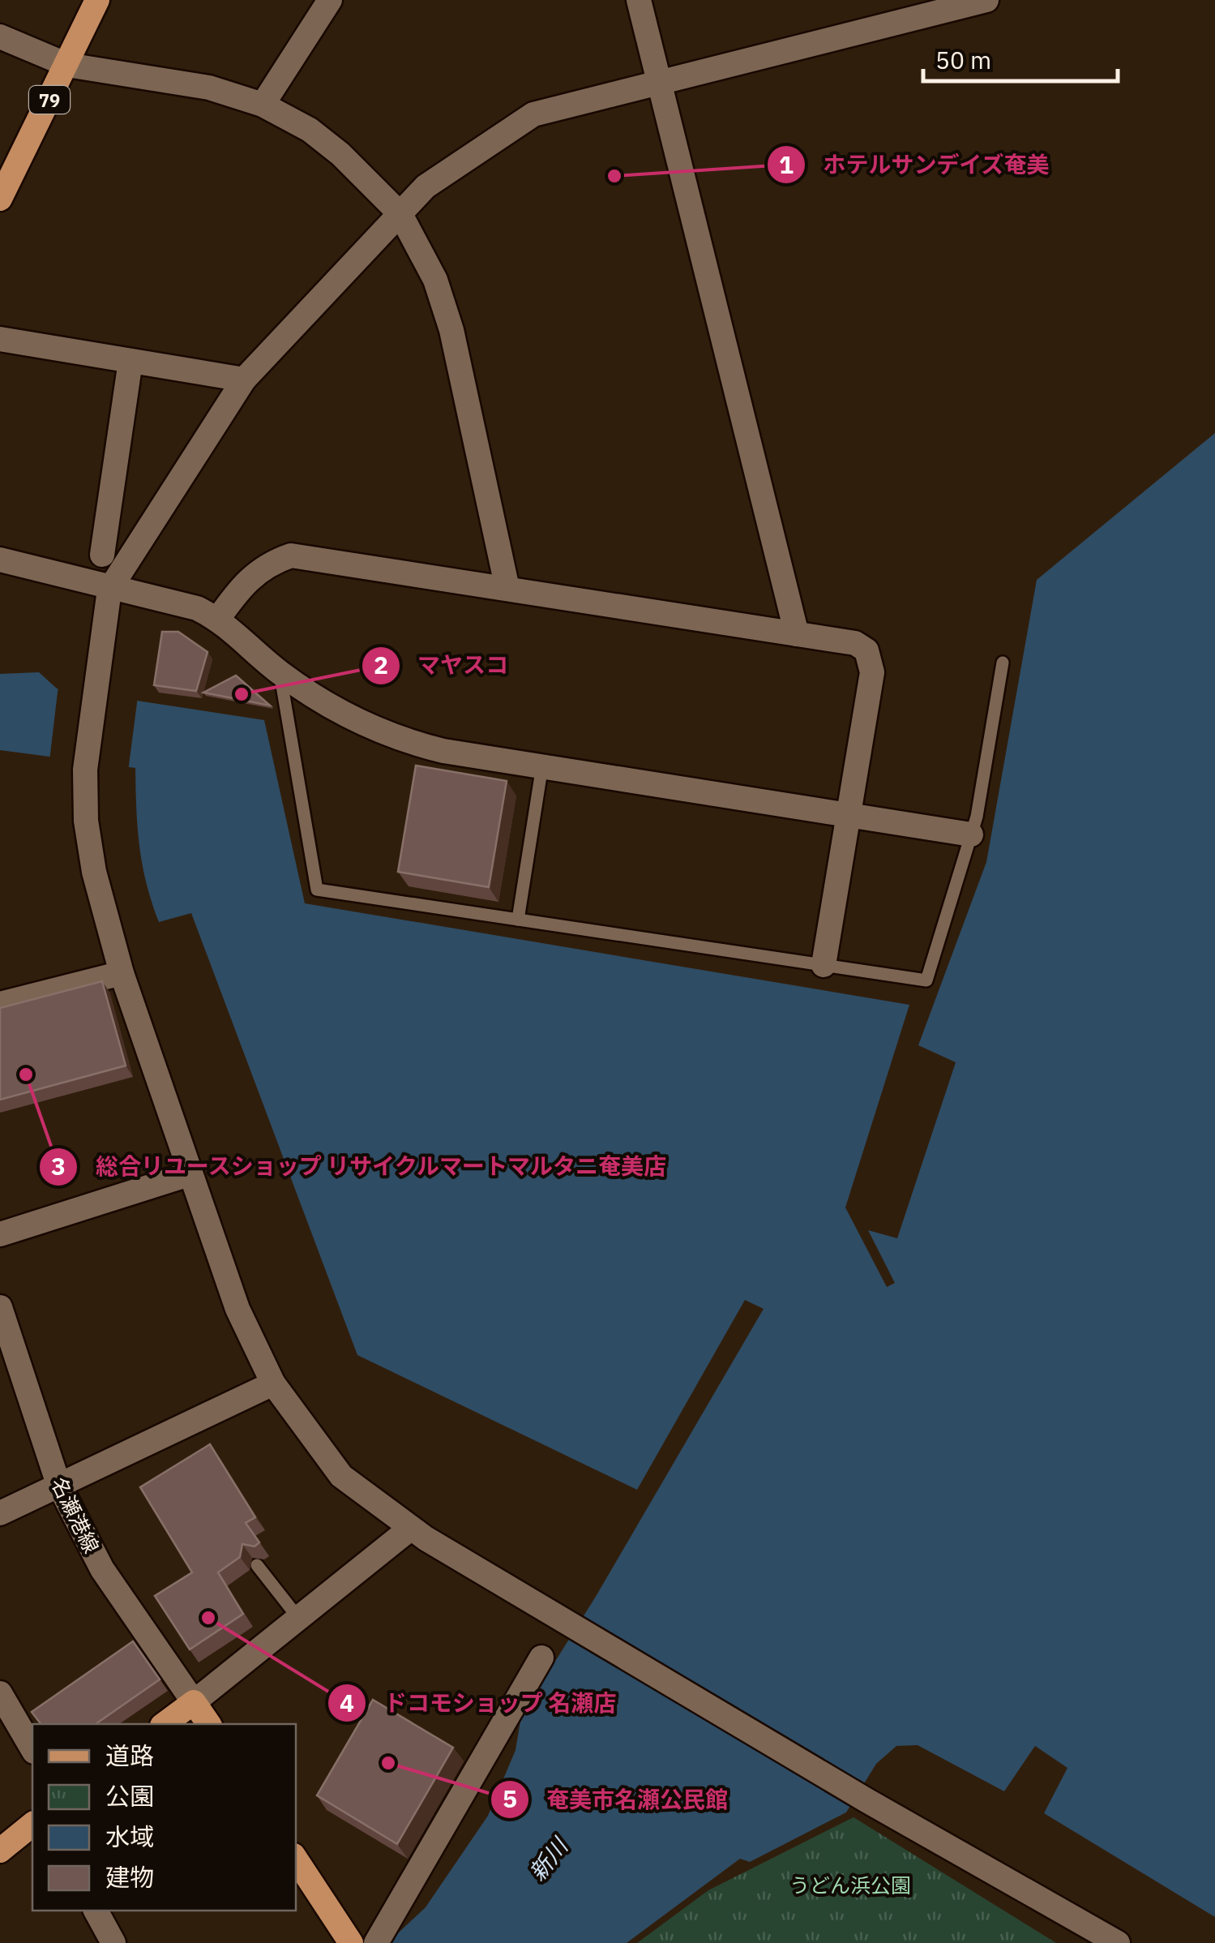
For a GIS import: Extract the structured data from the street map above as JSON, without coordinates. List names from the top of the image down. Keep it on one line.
{"streets":{"main road":["79"],"street":["名瀬港線"]},"water":["新川"],"parks":["うどん浜公園"],"places":["ホテルサンデイズ奄美","マヤスコ","総合リユースショップ リサイクルマートマルタニ奄美店","ドコモショップ 名瀬店","奄美市名瀬公民館"],"legend":["道路","公園","水域","建物"],"scale_bar":"50 m"}
